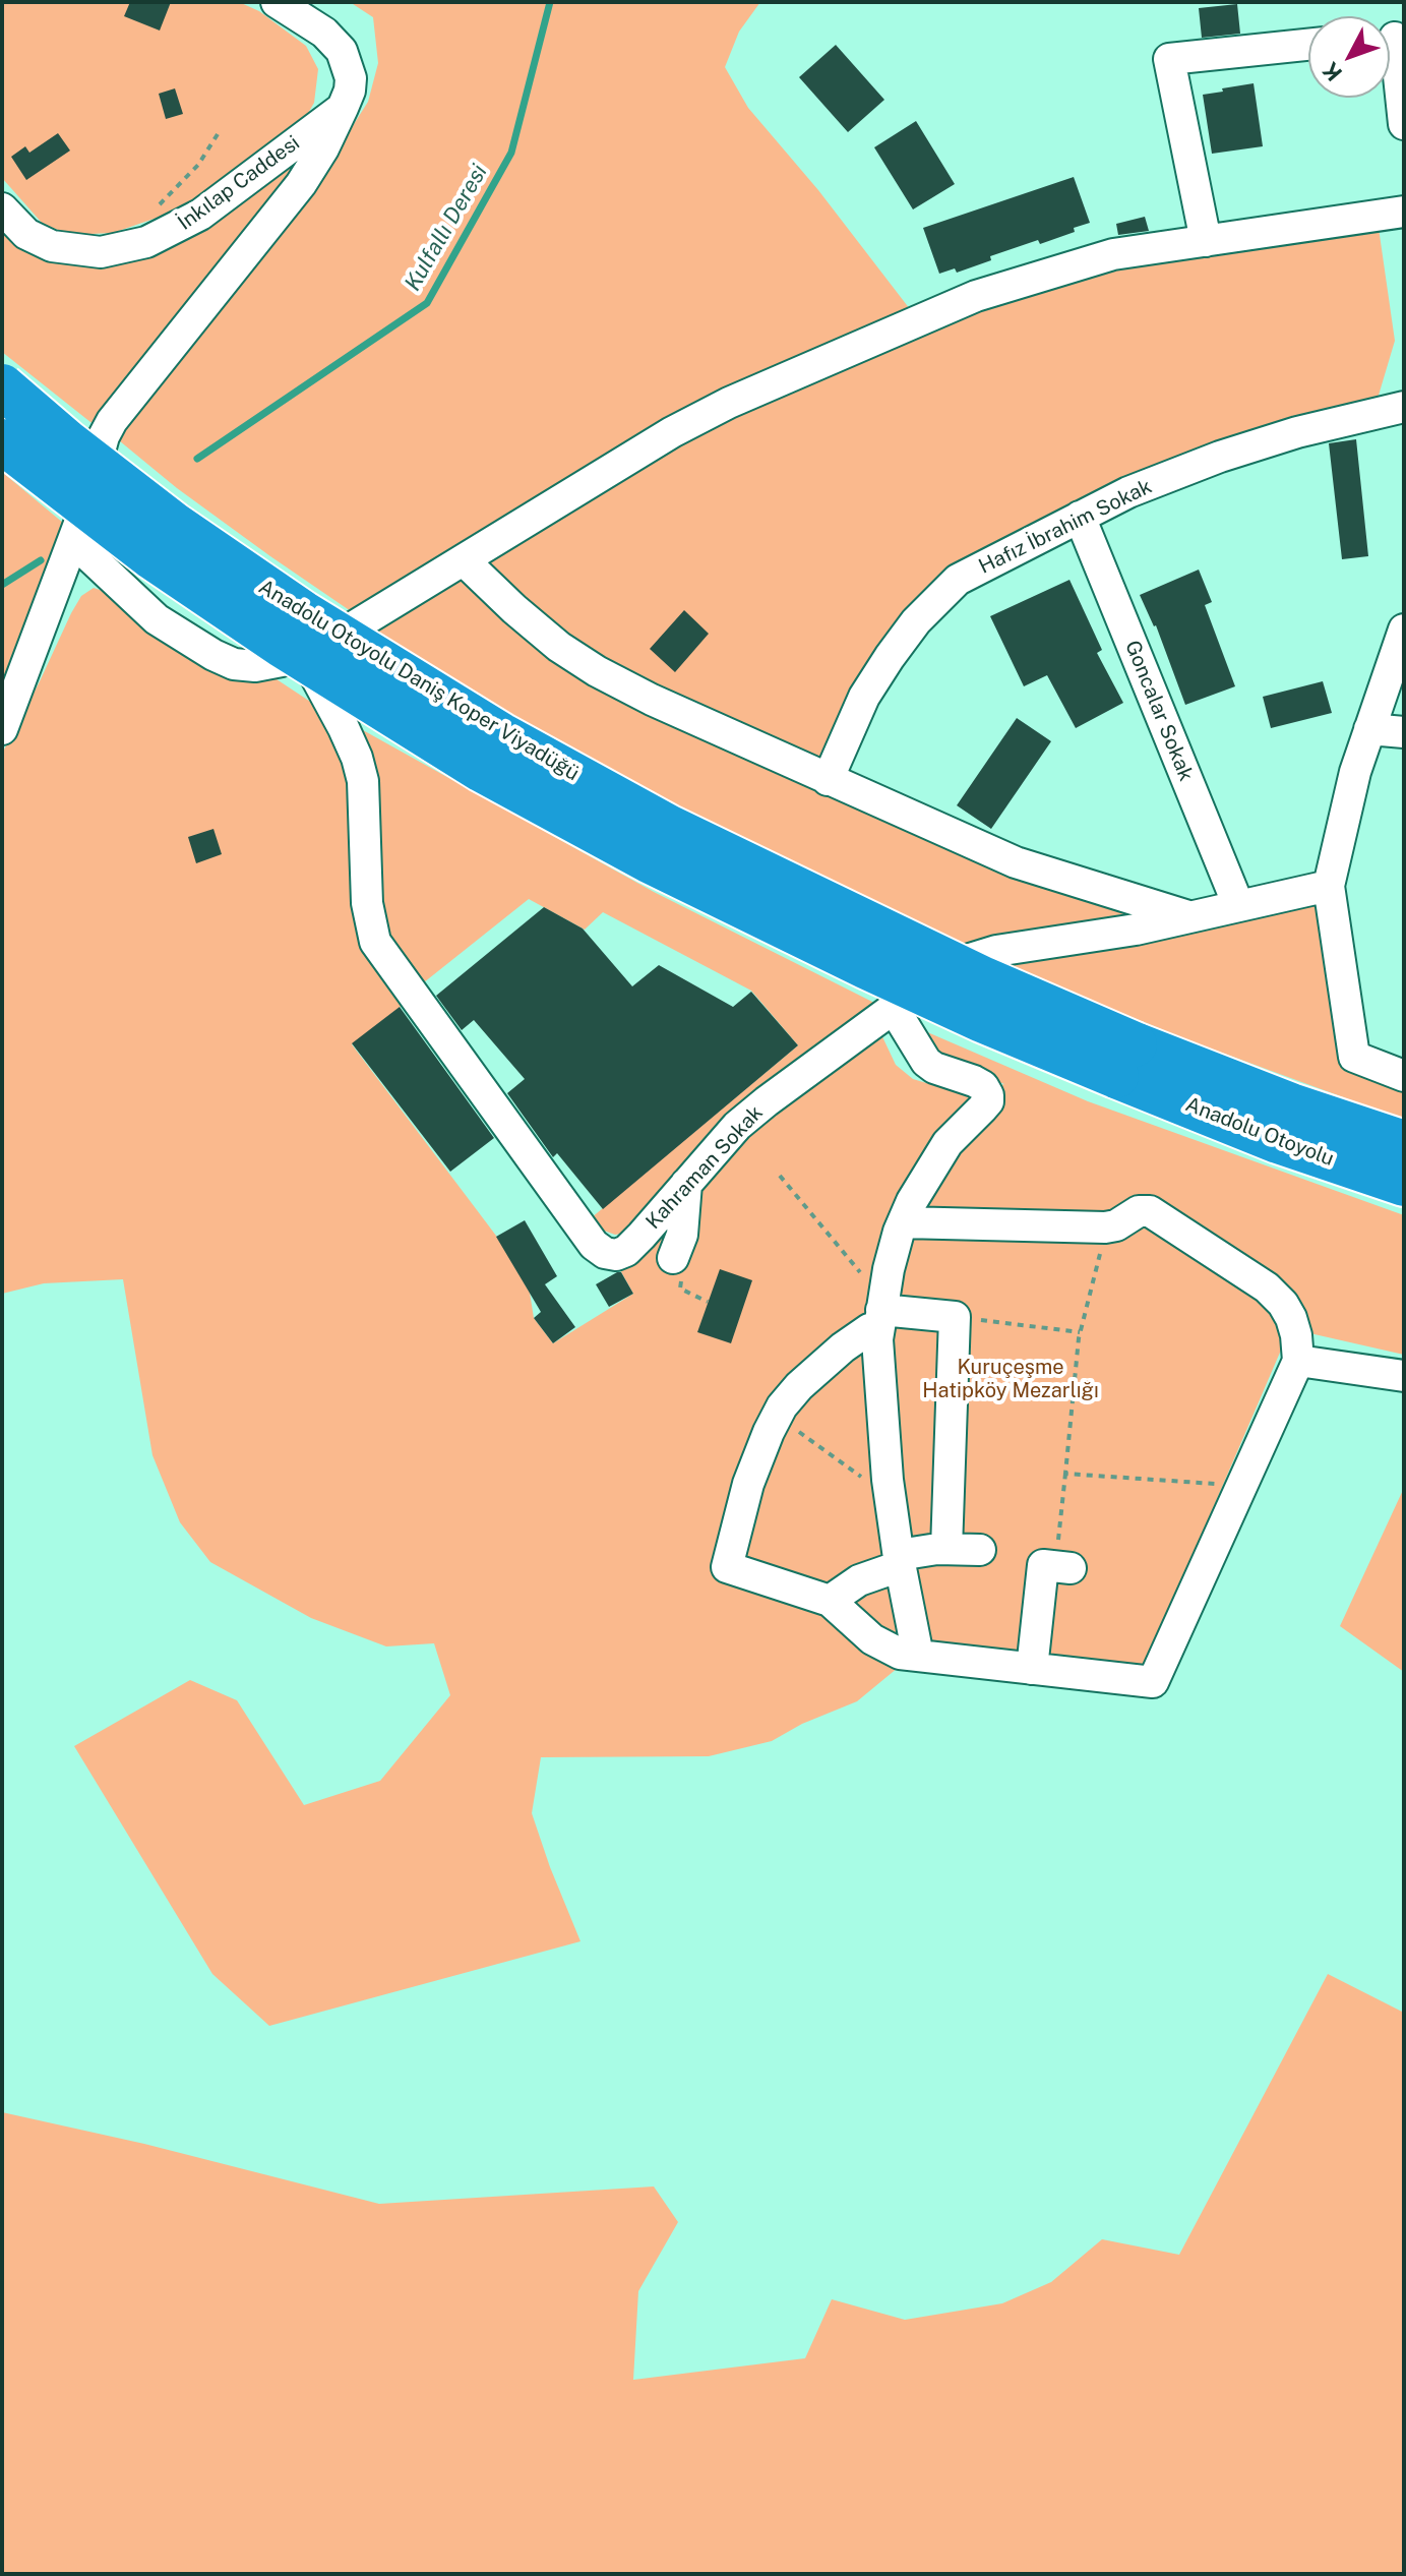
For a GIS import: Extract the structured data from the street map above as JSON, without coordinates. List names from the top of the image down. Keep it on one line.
{"streets":{"highway":["Anadolu Otoyolu Daniş Koper Viyadüğü","Anadolu Otoyolu"],"street":["İnkılap Caddesi","Hafız İbrahim Sokak","Goncalar Sokak","Kahraman Sokak"]},"crossings":[["Hafız İbrahim Sokak","Goncalar Sokak"],["Anadolu Otoyolu Daniş Koper Viyadüğü","Anadolu Otoyolu"],["Goncalar Sokak","Kahraman Sokak"]],"water":["Kulfallı Deresi"],"parks":["Kuruçeşme Hatipköy Mezarlığı"],"north":"bottom left"}
